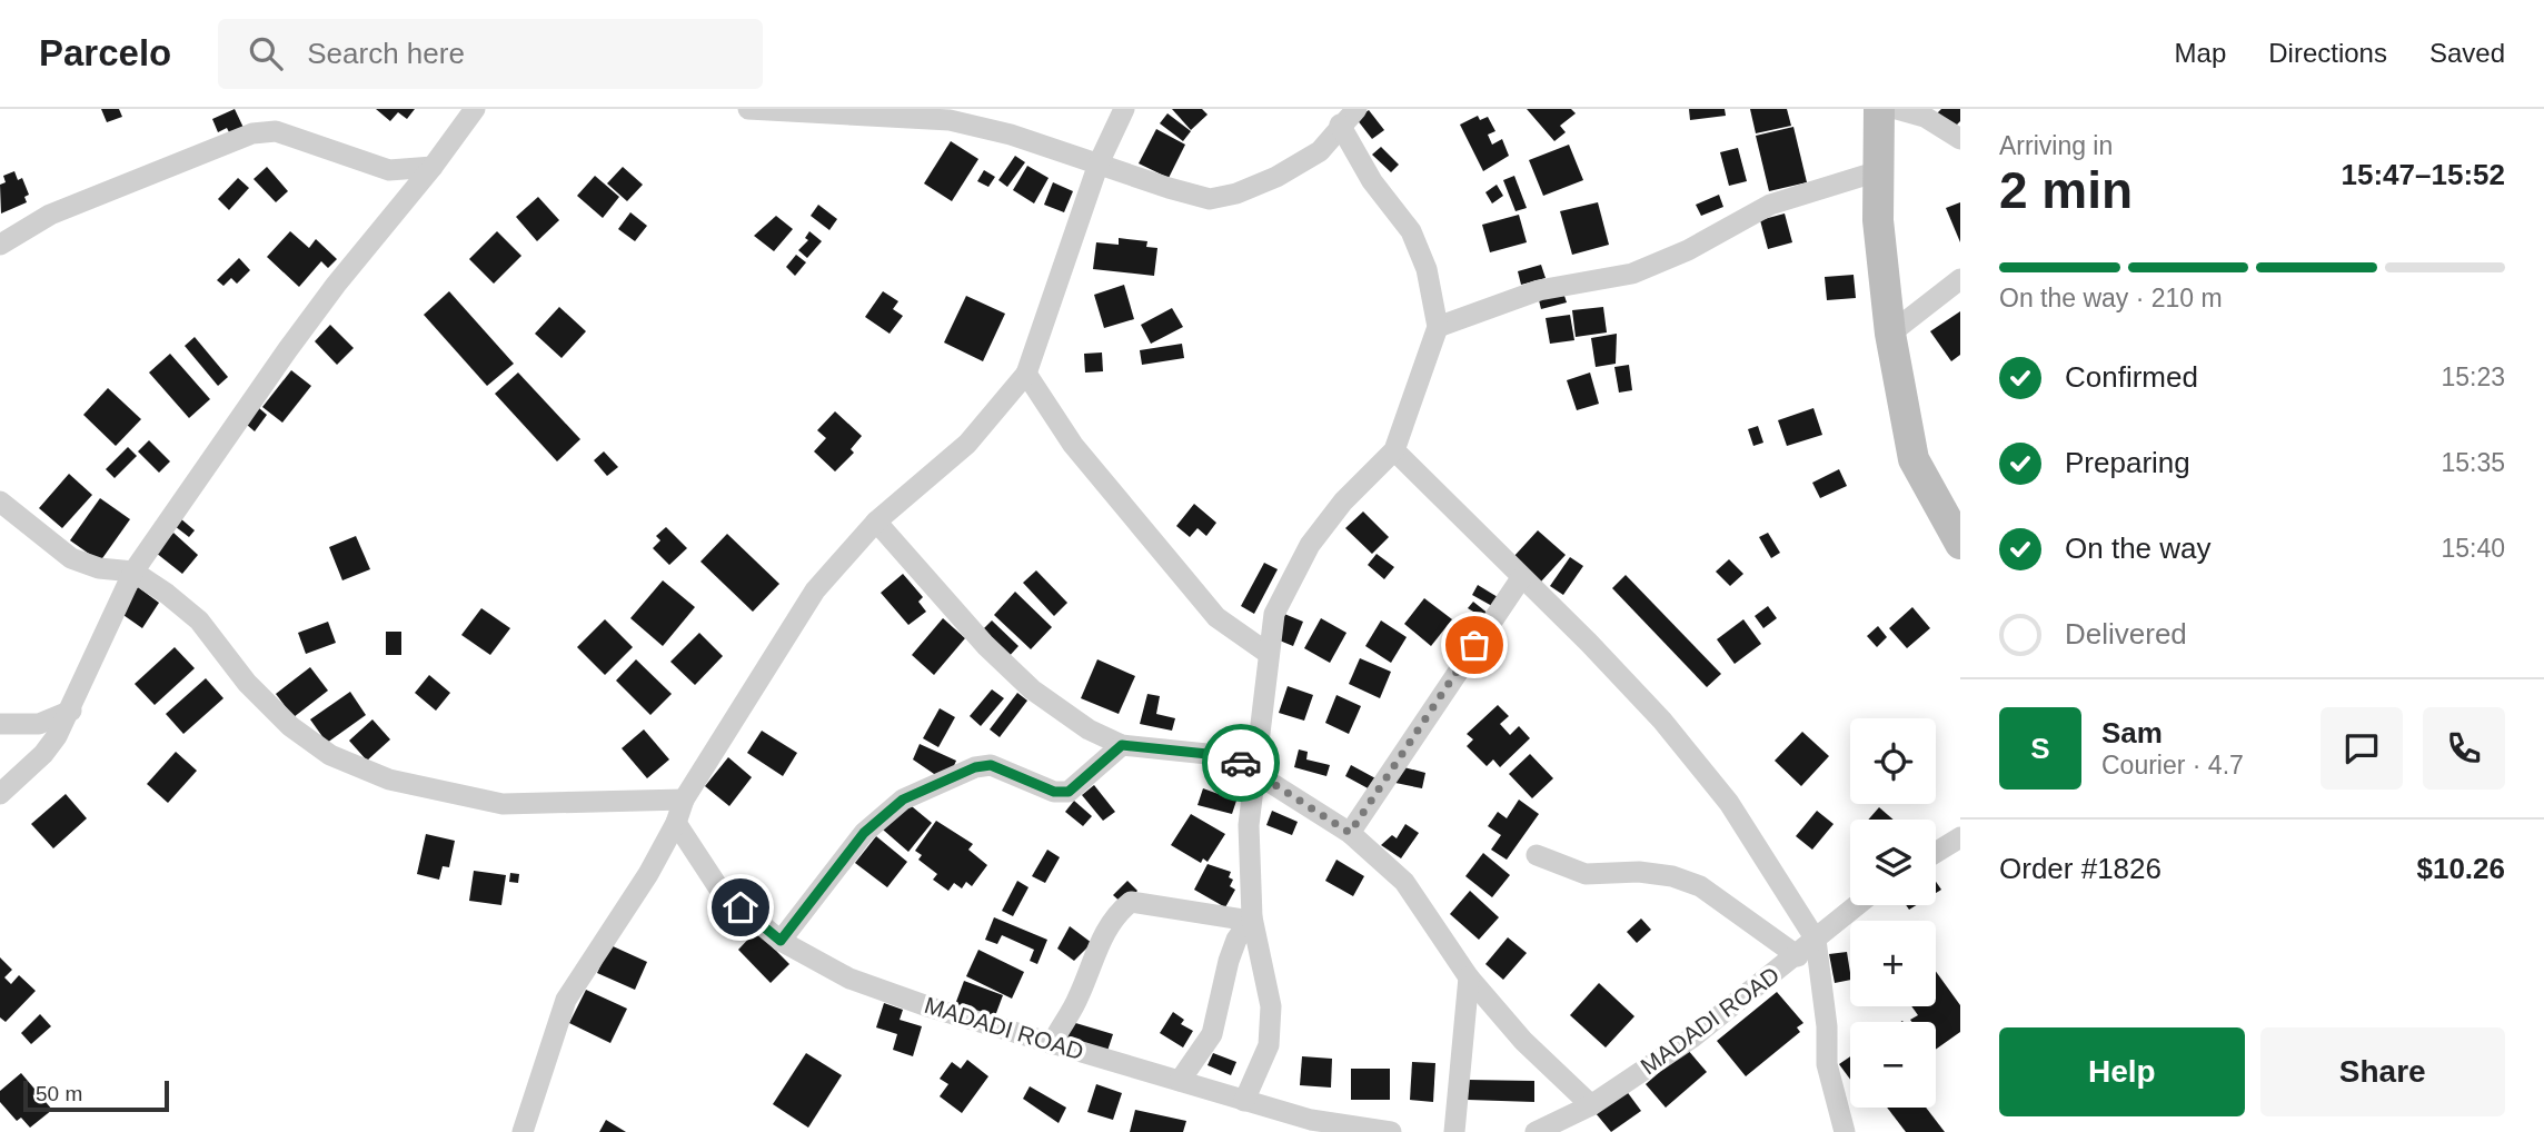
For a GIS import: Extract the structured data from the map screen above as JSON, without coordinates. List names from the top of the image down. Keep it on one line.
{"streets":{"street":["MADADI ROAD"]},"scale_bar":"50 m","page":{"header":"Parcelo","search":"Search here","nav":["Map","Directions","Saved"],"heading":["2 min","Arriving in","15:47–15:52"],"panel":["Sam","Courier · 4.7","Order #1826","$10.26"],"bar":"On the way · 210 m","list":[["Confirmed","15:23"],["Preparing","15:35"],["On the way","15:40"],"Delivered"],"round":"S","map_buttons":["+","−"],"buttons":["Help","Share"],"scale":"50 m"}}
